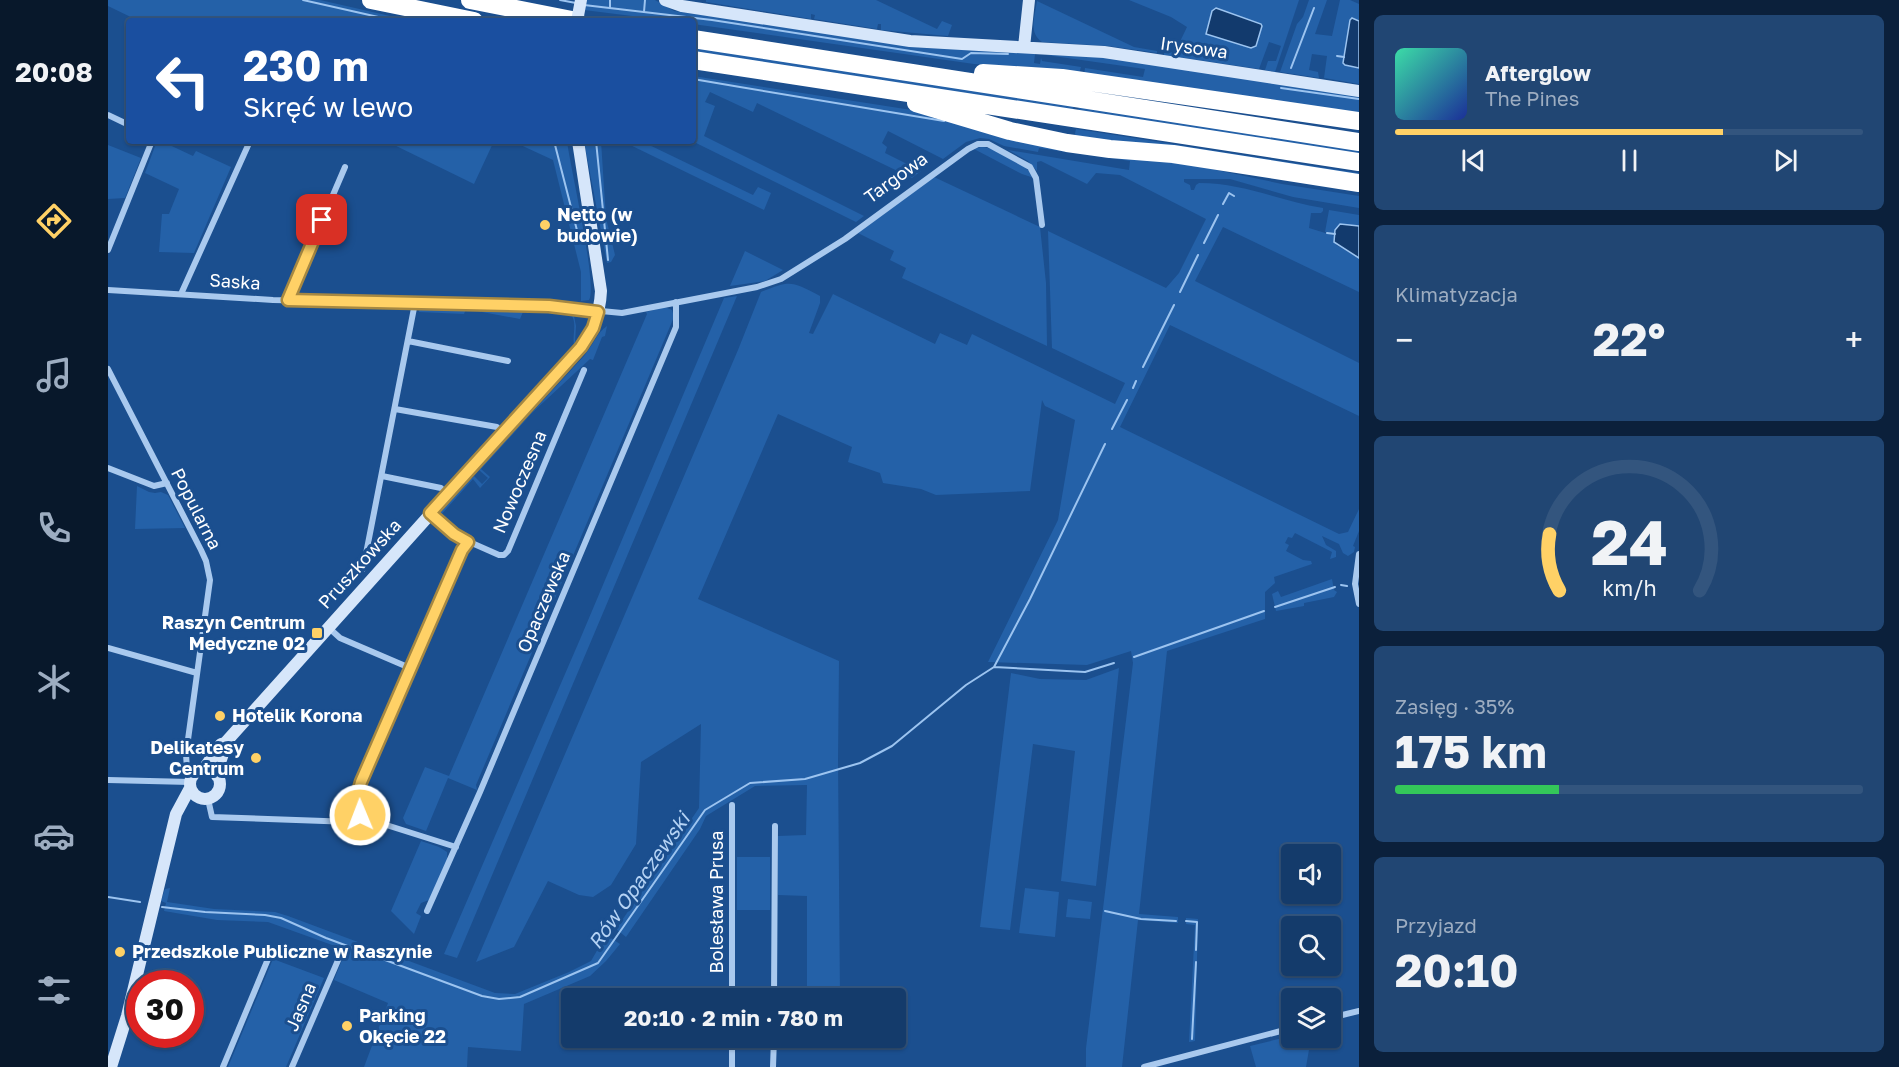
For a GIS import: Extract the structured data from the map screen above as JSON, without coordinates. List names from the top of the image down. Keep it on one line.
{"streets":{"street":["Irysowa","Targowa","Saska","Nowoczesna","Popularna","Pruszkowska","Opaczewska","Bolesława Prusa","Jasna"]},"crossings":[["Targowa","Opaczewska"],["Saska","Pruszkowska"],["Popularna","Pruszkowska"]],"water":["Rów Opaczewski"],"places":{"other":["Netto (w budowie)","Hotelik Korona","Delikatesy Centrum","Przedszkole Publiczne w Raszynie","Parking Okęcie 22"],"transit":["Raszyn Centrum Medyczne 02"]},"page":{"tabs":"20:08","turn":["230 m","Skręć w lewo"],"song":["Afterglow","The Pines"],"tile":["Klimatyzacja",["Zasięg · 35%","175 km"],["Przyjazd","20:10"]],"heat":["−","22°","+"],"limit":"30","trip":"20:10 · 2 min · 780 m","gauge":["24","km/h"]}}
